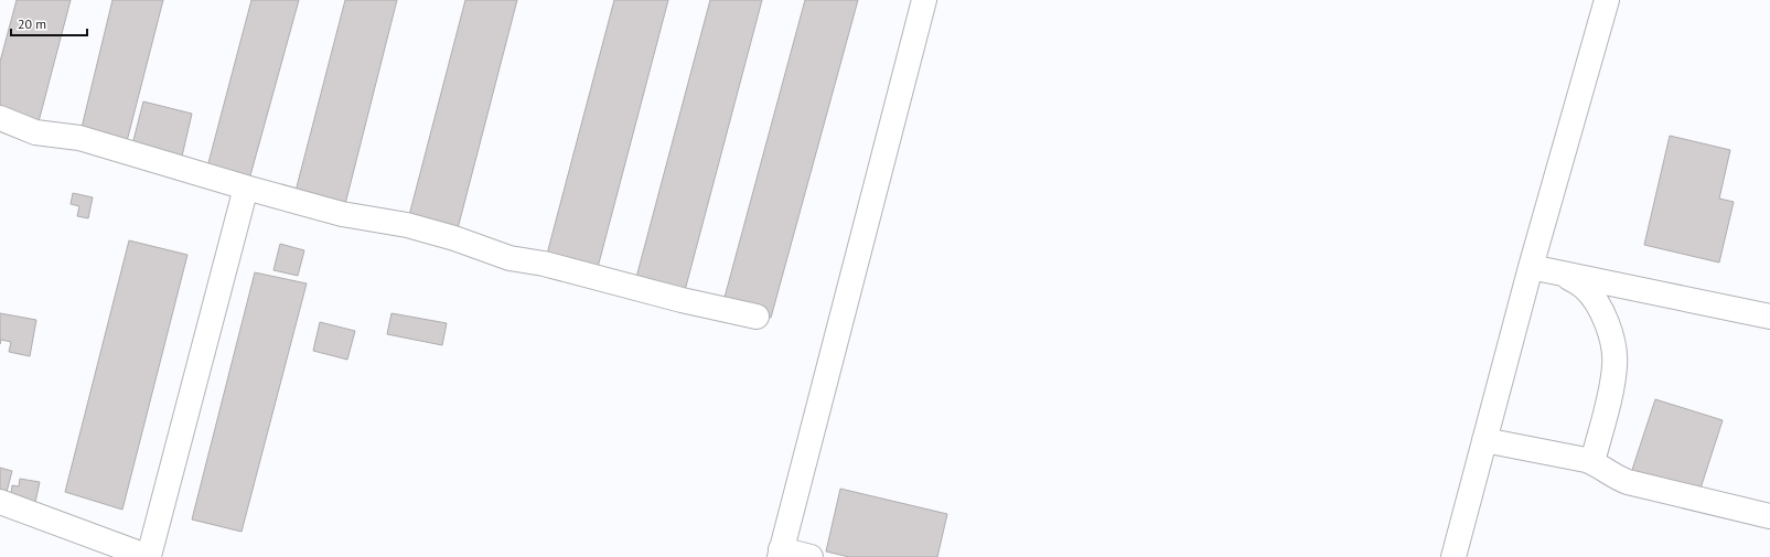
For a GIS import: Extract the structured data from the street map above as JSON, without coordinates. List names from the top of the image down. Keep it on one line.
{"scale_bar":"20 m"}
